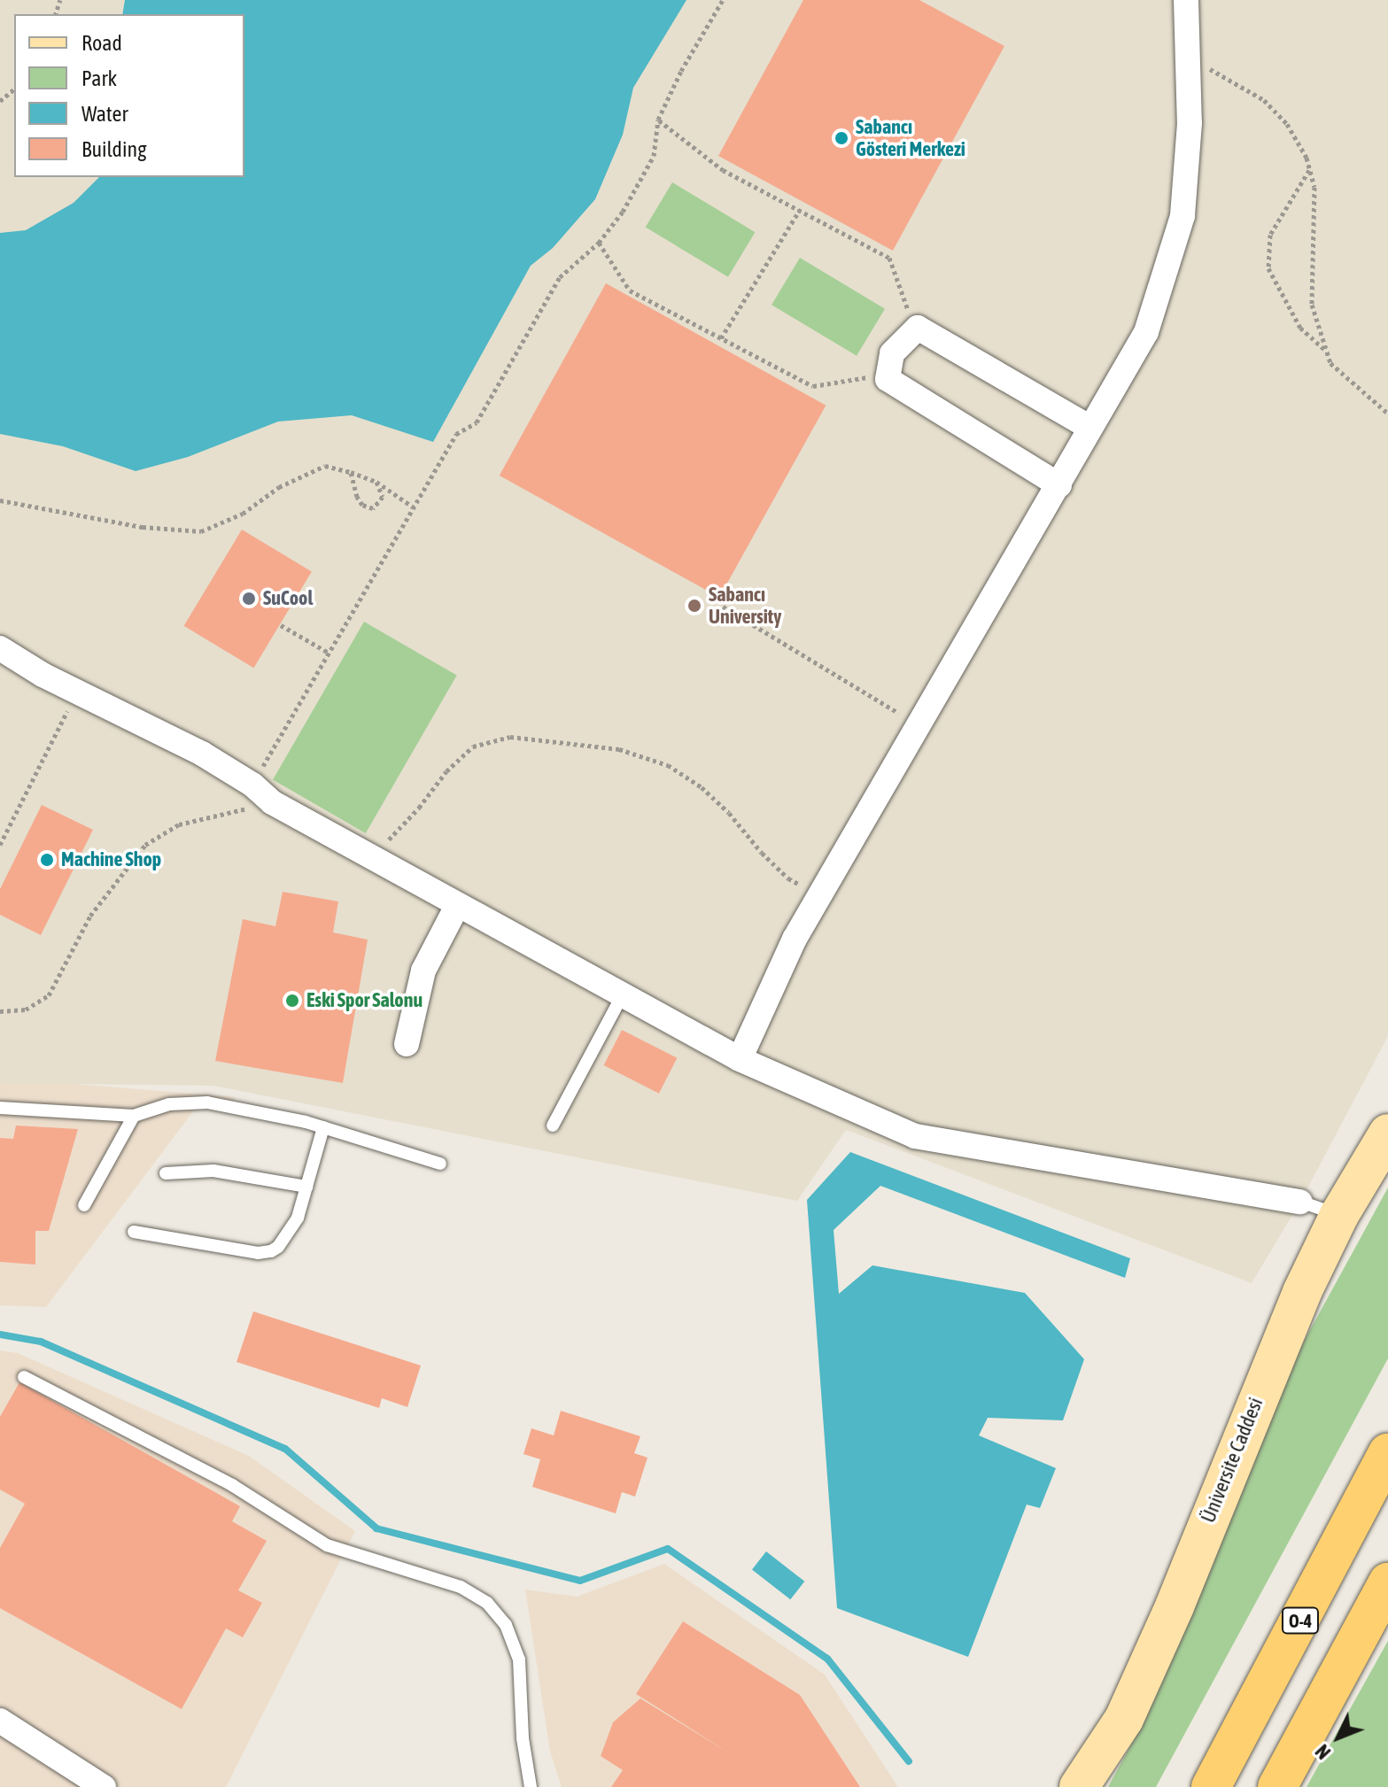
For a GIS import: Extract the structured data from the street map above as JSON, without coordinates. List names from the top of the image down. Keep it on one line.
{"streets":{"highway":["O-4"],"main road":["Üniversite Caddesi"]},"places":["Sabancı Gösteri Merkezi","SuCool","Sabancı University","Machine Shop","Eski Spor Salonu"],"legend":["Road","Park","Water","Building"],"north":"bottom left"}
